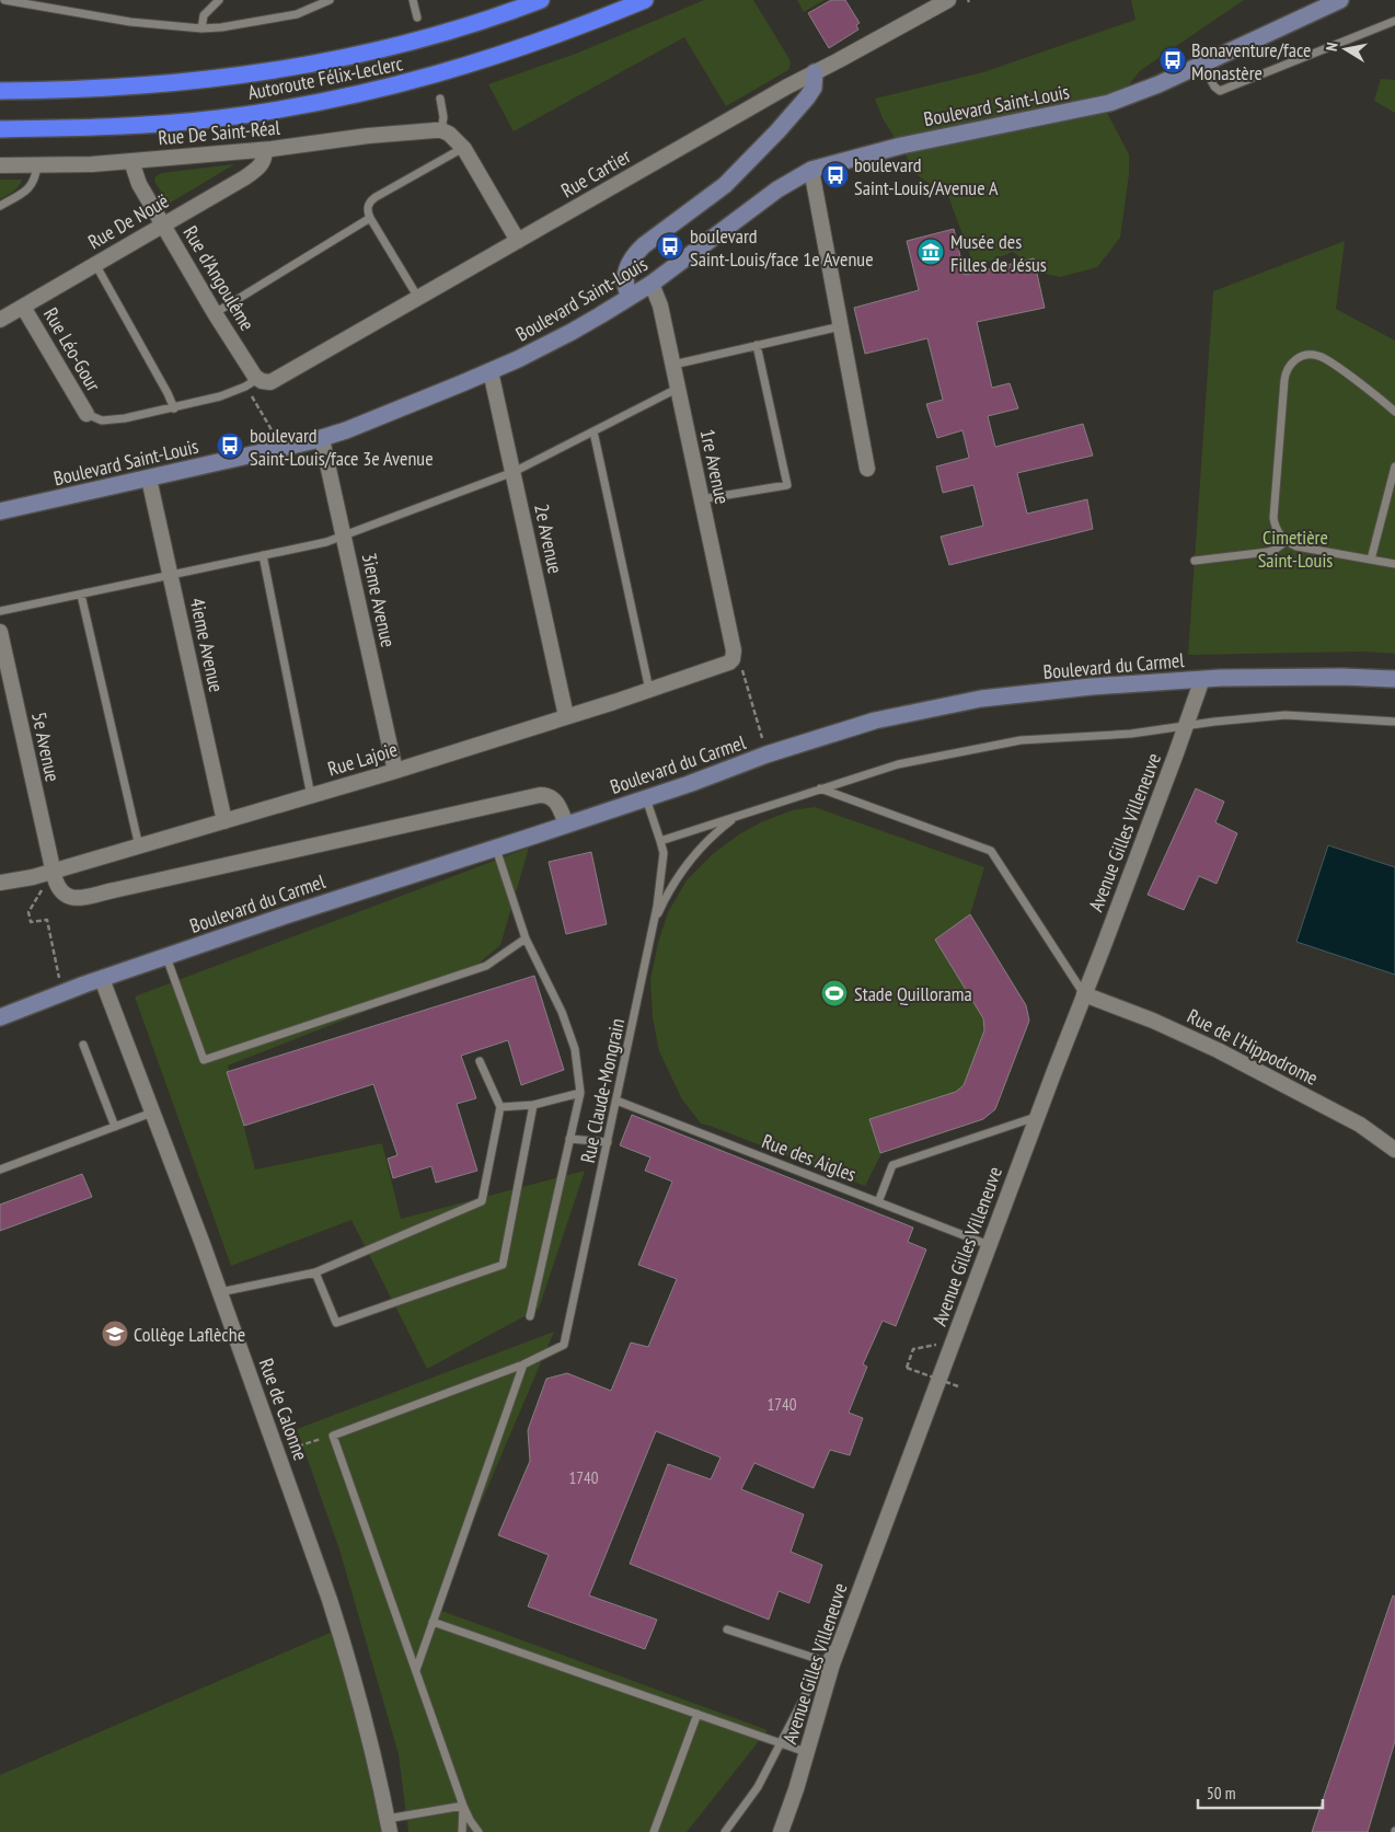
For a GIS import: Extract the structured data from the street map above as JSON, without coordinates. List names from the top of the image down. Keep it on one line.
{"streets":{"highway":["Autoroute Félix-Leclerc"],"street":["Boulevard Saint-Louis","Rue De Saint-Réal","Rue Cartier","Rue De Nouë","Rue d'Angoulême","Rue Léo-Gour","1re Avenue","2e Avenue","3ieme Avenue","4ieme Avenue","Boulevard du Carmel","5e Avenue","Rue Lajoie","Avenue Gilles Villeneuve","Rue de l'Hippodrome","Rue de Calonne"],"lane":["Rue Claude-Mongrain","Rue des Aigles"]},"crossings":[["Boulevard Saint-Louis","1re Avenue"],["Boulevard Saint-Louis","2e Avenue"],["Boulevard Saint-Louis","3ieme Avenue"],["Boulevard Saint-Louis","4ieme Avenue"],["Rue De Saint-Réal","Rue De Nouë"],["Rue De Saint-Réal","Rue d'Angoulême"],["Rue Cartier","Rue d'Angoulême"],["Rue De Nouë","Rue d'Angoulême"],["Rue De Nouë","Rue Léo-Gour"],["1re Avenue","Rue Lajoie"],["2e Avenue","Rue Lajoie"],["3ieme Avenue","Rue Lajoie"],["4ieme Avenue","Rue Lajoie"],["Boulevard du Carmel","5e Avenue"],["Boulevard du Carmel","Avenue Gilles Villeneuve"],["Boulevard du Carmel","Rue Claude-Mongrain"],["Boulevard du Carmel","Rue de Calonne"],["5e Avenue","Rue Lajoie"],["Avenue Gilles Villeneuve","Rue de l'Hippodrome"],["Avenue Gilles Villeneuve","Rue des Aigles"],["Rue Claude-Mongrain","Rue des Aigles"]],"parks":["Cimetière Saint-Louis"],"places":{"bus stop":["Bonaventure/face Monastère","boulevard Saint-Louis/Avenue A","boulevard Saint-Louis/face 1e Avenue","boulevard Saint-Louis/face 3e Avenue"],"museum":["Musée des Filles de Jésus"],"sports":["Stade Quillorama"],"school or university":["Collège Laflèche"]},"house_numbers":["1740","1740"],"scale_bar":"50 m","north":"left"}
